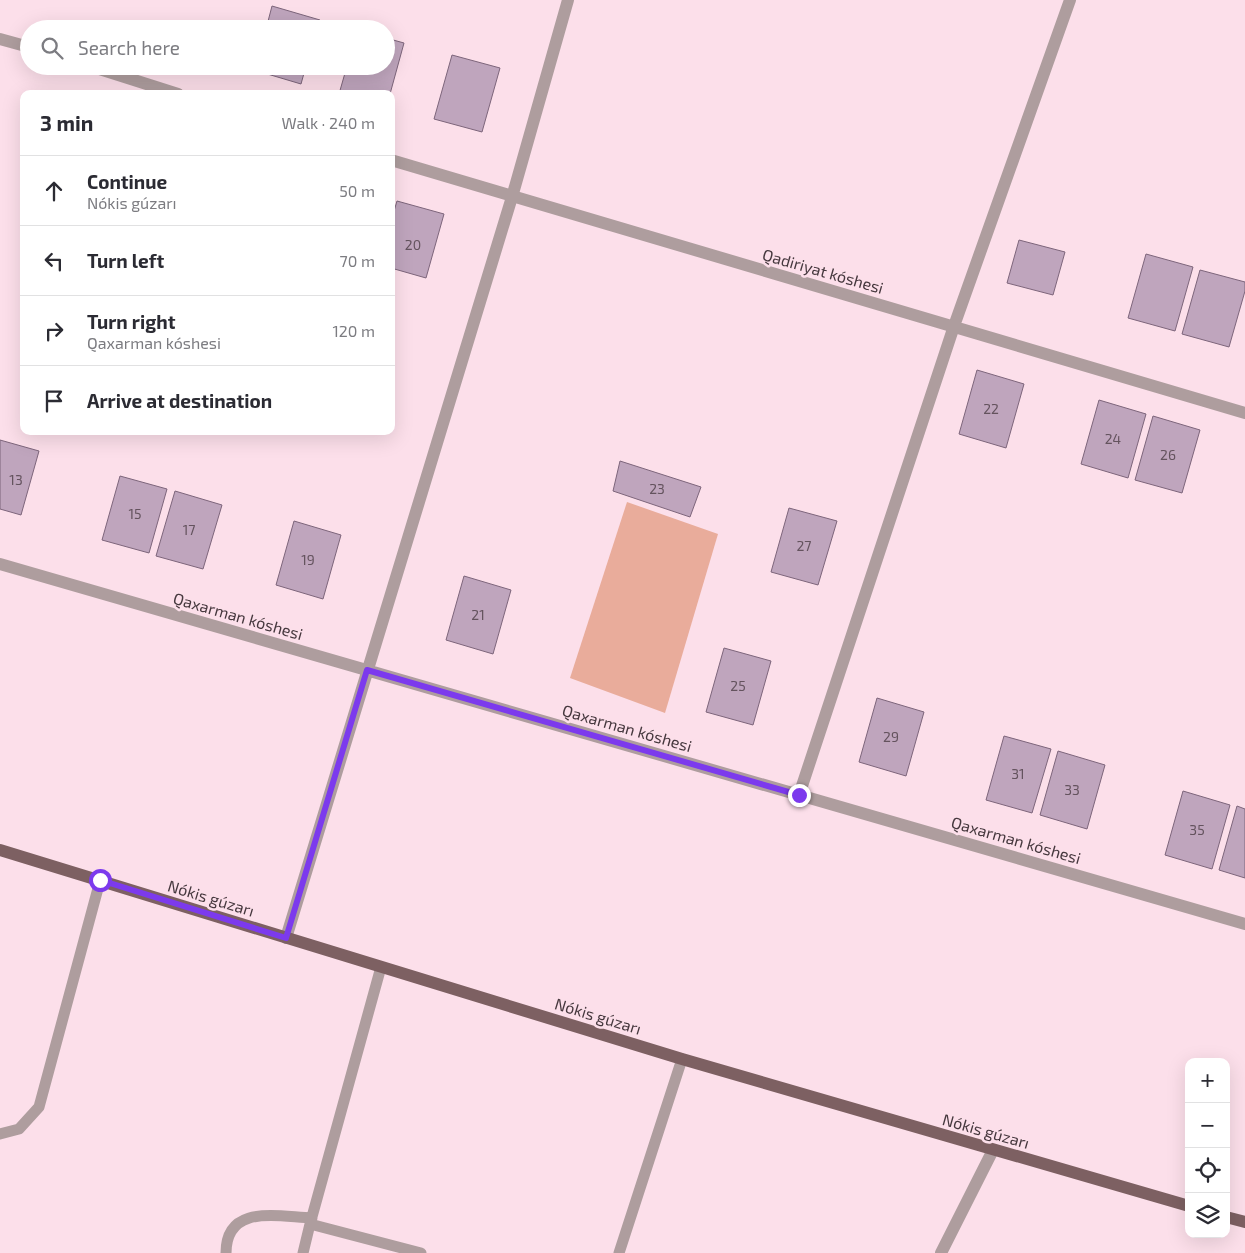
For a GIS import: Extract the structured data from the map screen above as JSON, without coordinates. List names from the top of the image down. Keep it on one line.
{"streets":{"main road":["Nókis gúzarı"],"street":["Qadiriyat kóshesi","Qaxarman kóshesi"]},"house_numbers":["20","22","24","26","13","23","15","17","27","19","21","25","29","31","33","35"],"page":{"search":"Search here","heading":["3 min","Walk · 240 m"],"list":[["Continue","Nókis gúzarı","50 m"],["Turn left","70 m"],["Turn right","Qaxarman kóshesi","120 m"],"Arrive at destination"],"map_buttons":["+","−"]}}
